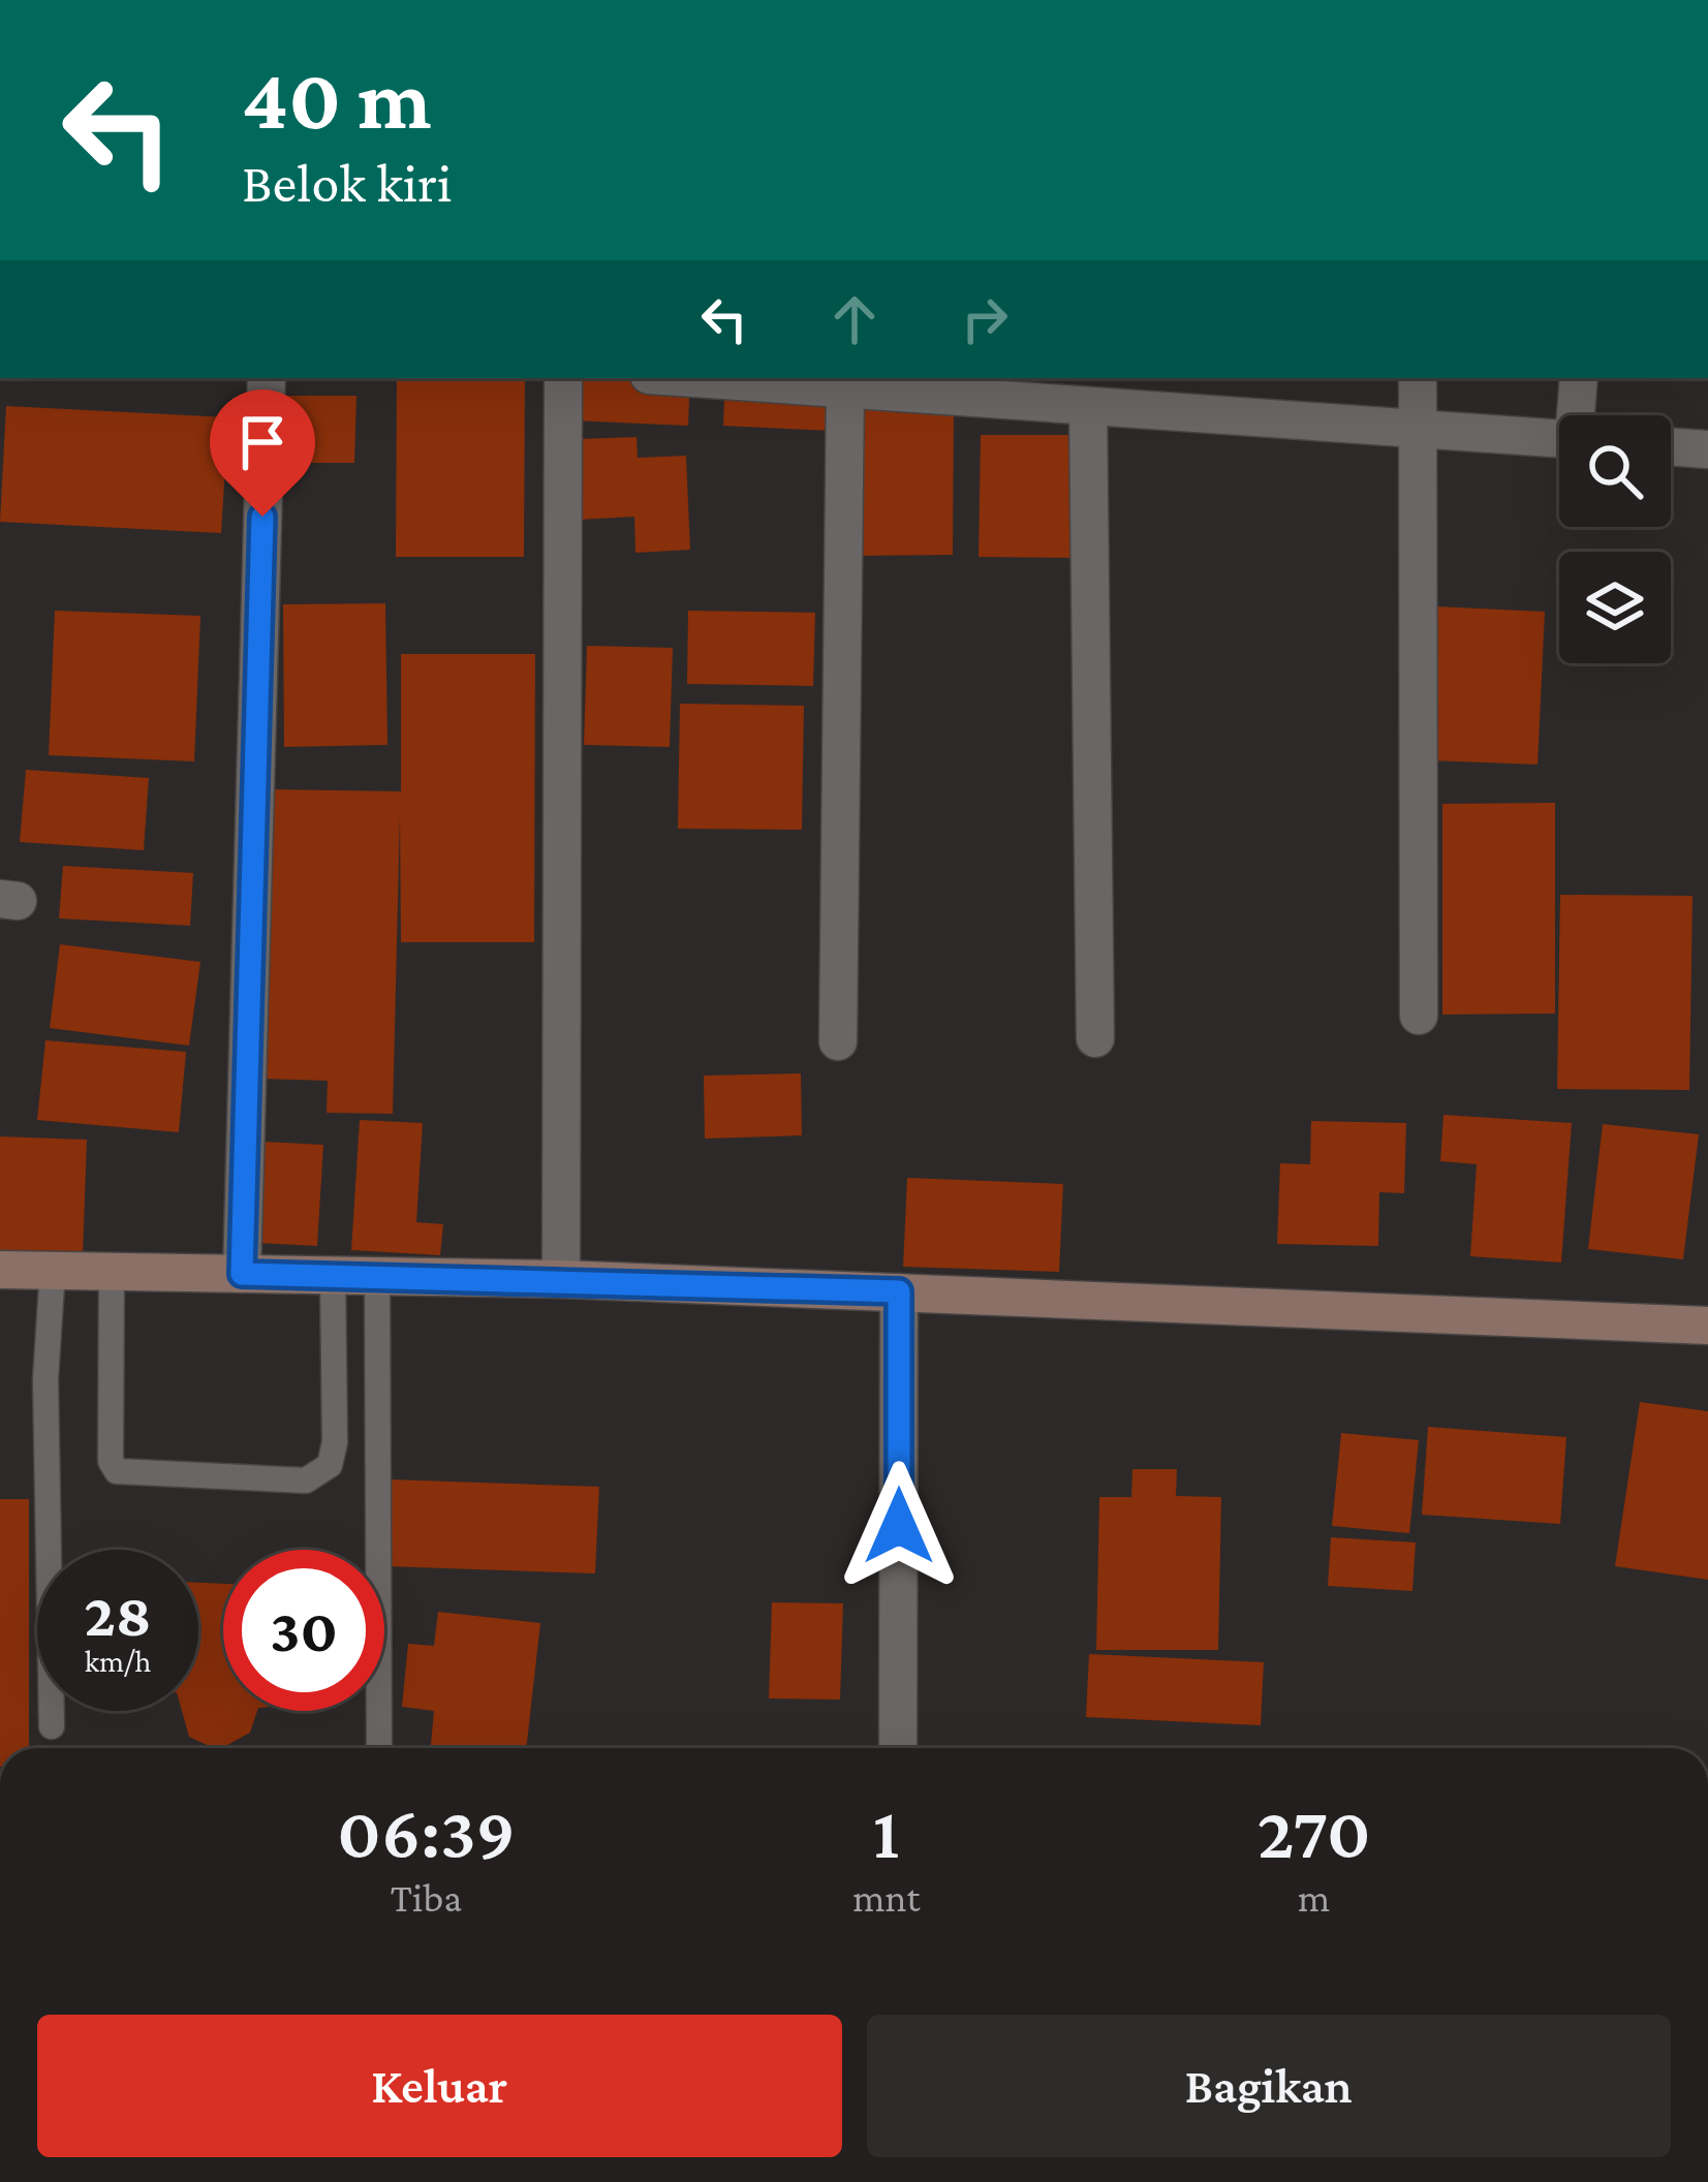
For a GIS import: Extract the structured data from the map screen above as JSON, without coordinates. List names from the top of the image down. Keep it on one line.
{"page":{"turn":["40 m","Belok kiri"],"speed":"28 km/h","limit":"30","eta":["06:39","Tiba","1","mnt","270","m"],"buttons":["Keluar","Bagikan"]}}
